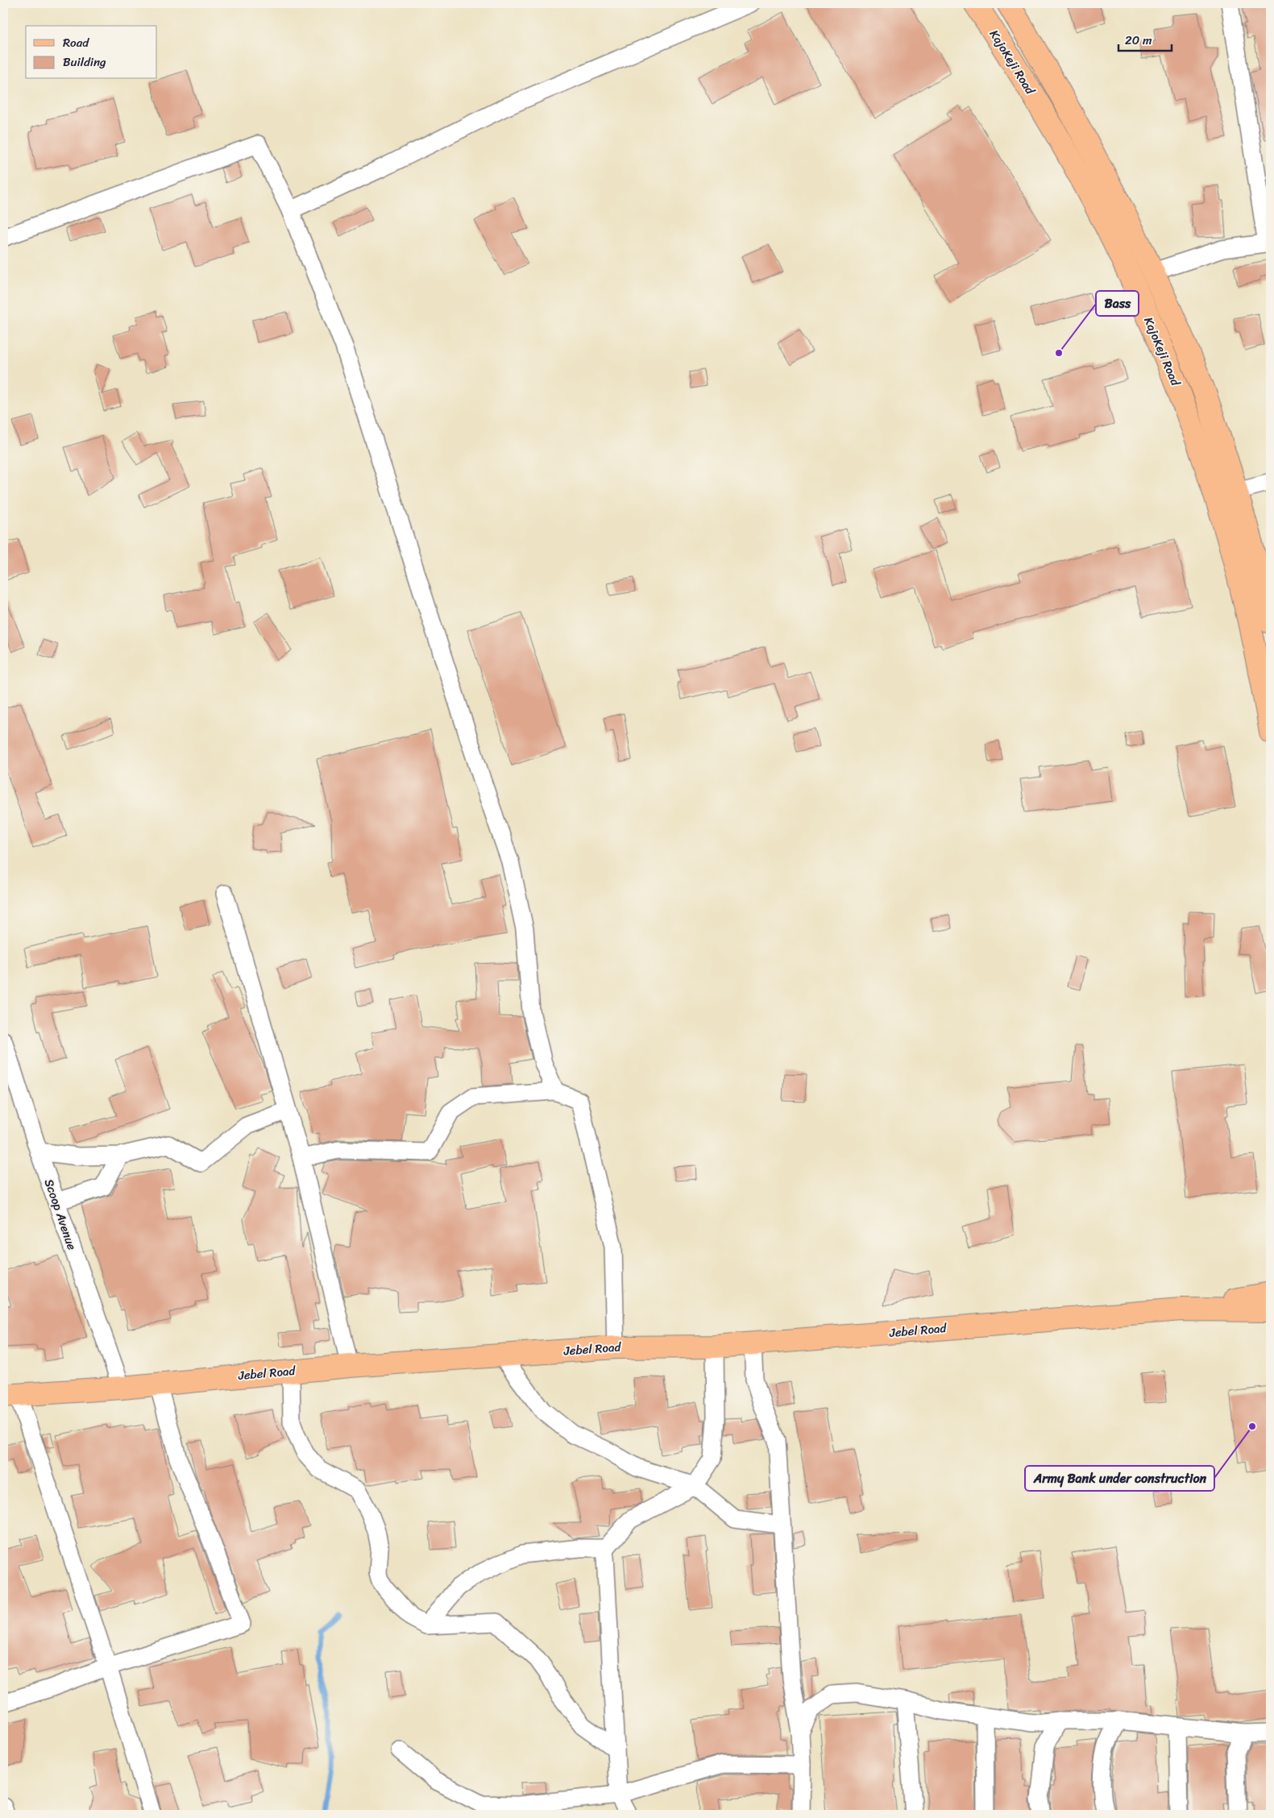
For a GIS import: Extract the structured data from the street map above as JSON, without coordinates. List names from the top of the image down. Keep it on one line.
{"streets":{"main road":["KajoKeji Road","Jebel Road"],"street":["Scoop Avenue"]},"crossings":[["Scoop Avenue","Jebel Road"]],"places":["Bass","Army Bank under construction"],"legend":["Road","Building"],"scale_bar":"20 m"}
